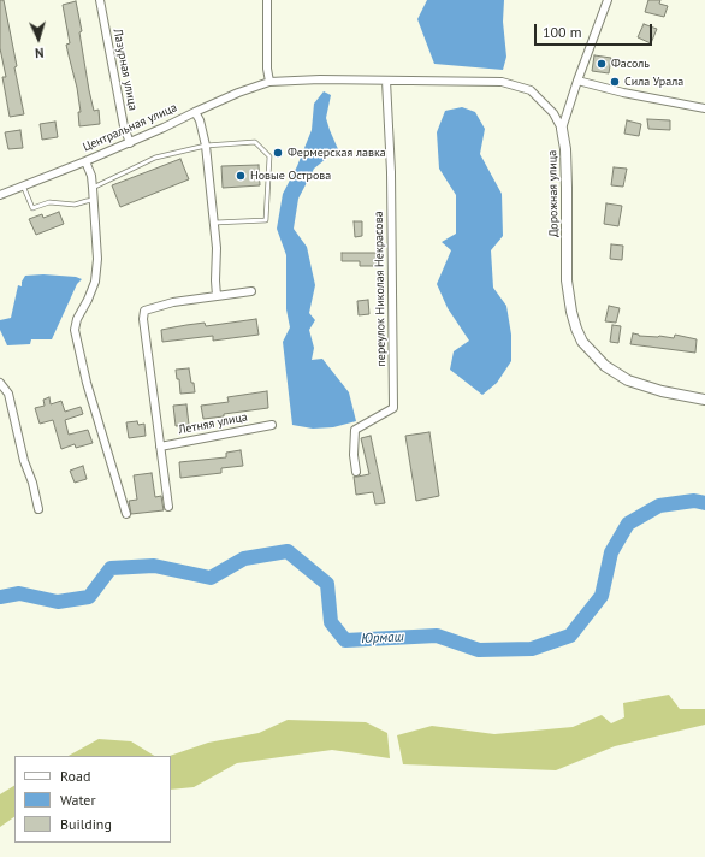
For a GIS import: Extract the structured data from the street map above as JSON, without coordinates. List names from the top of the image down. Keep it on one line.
{"streets":{"street":["Лазурная улица","Центральная улица","Дорожная улица","переулок Николая Некрасова","Летняя улица"]},"crossings":[["Лазурная улица","Центральная улица"],["Центральная улица","Дорожная улица"],["Дорожная улица","переулок Николая Некрасова"]],"water":["Юрмаш"],"places":["Фасоль","Сила Урала","Фермерская лавка","Новые Острова"],"legend":["Road","Water","Building"],"scale_bar":"100 m","north":"bottom"}
